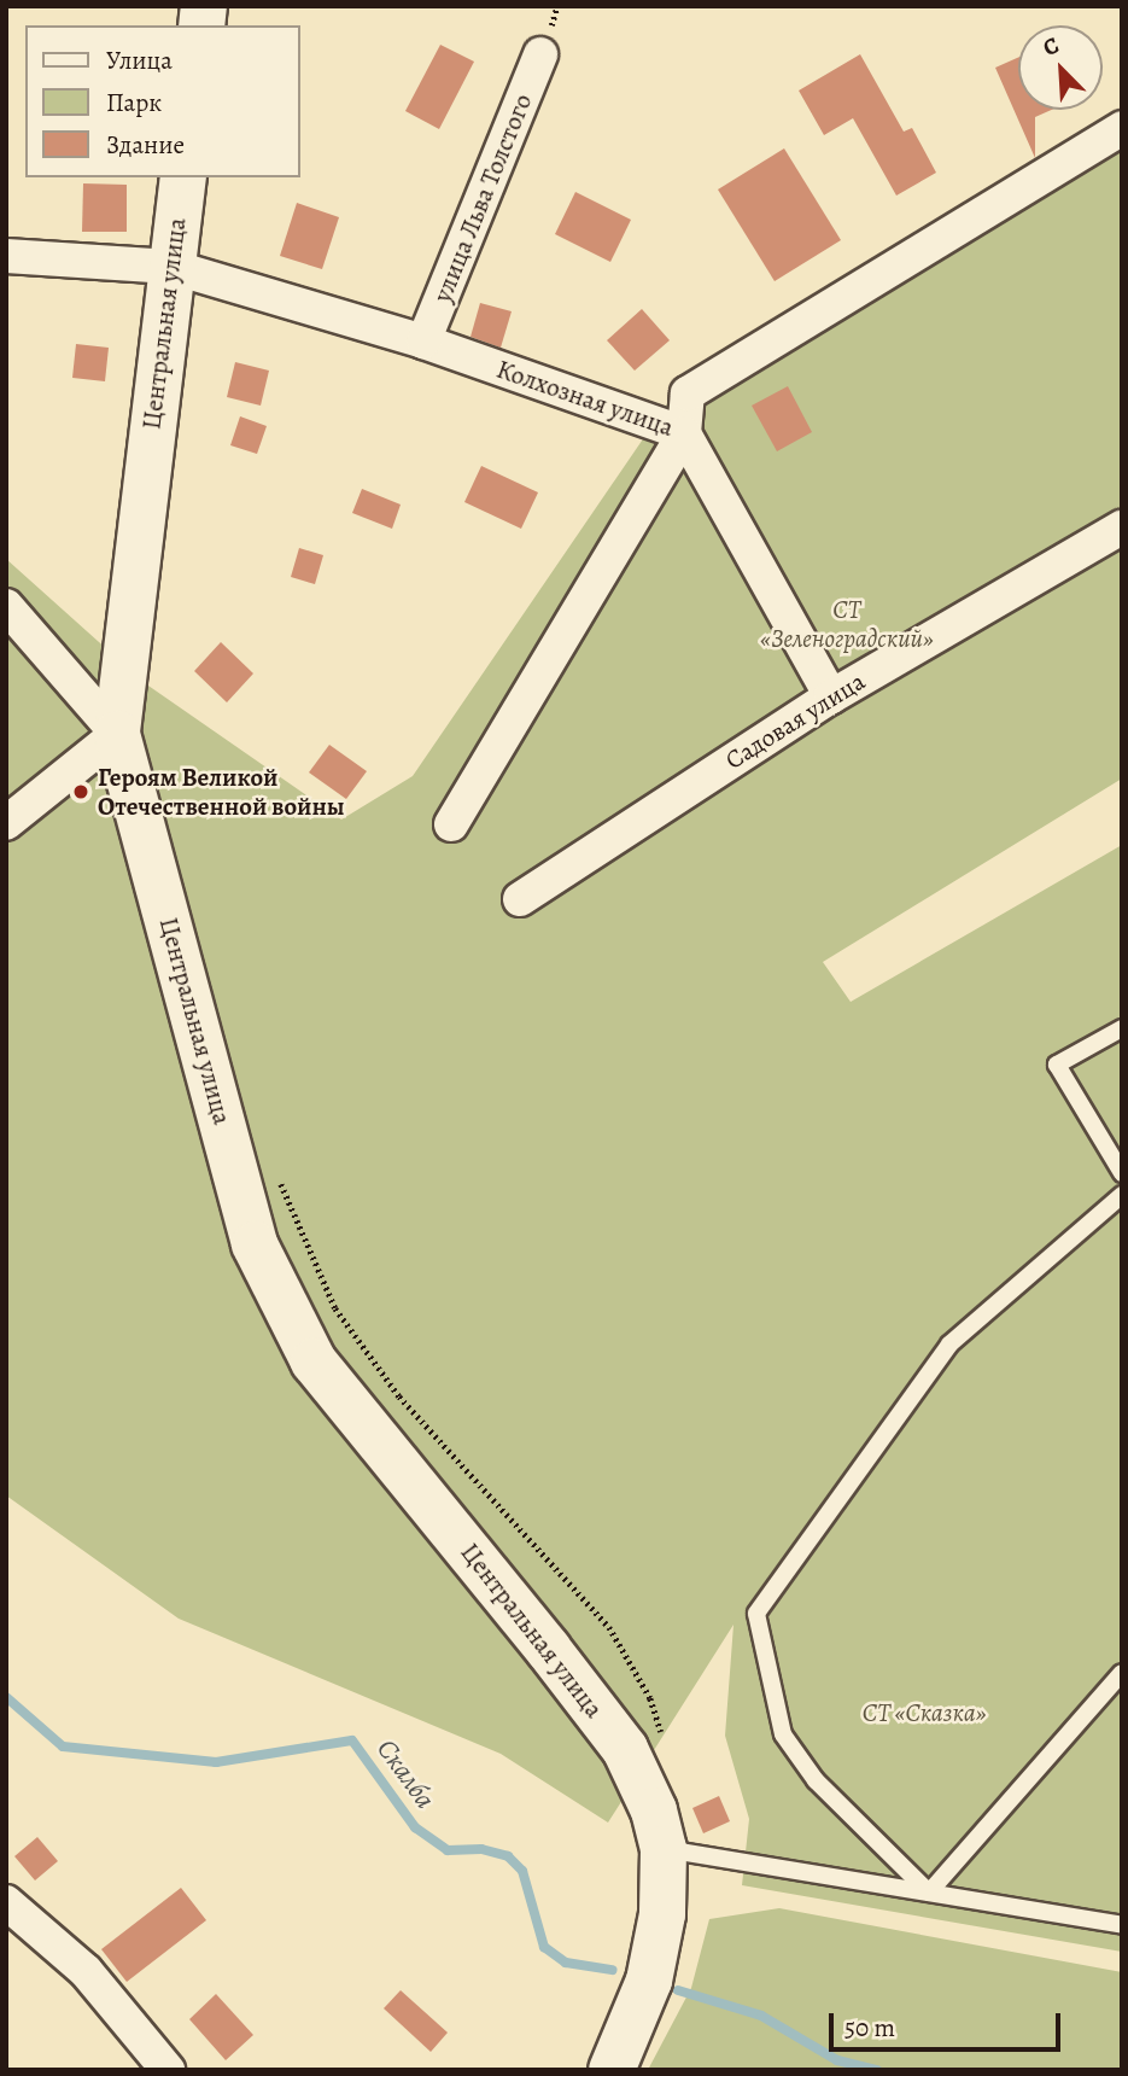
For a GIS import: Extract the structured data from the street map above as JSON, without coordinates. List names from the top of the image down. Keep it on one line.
{"streets":{"street":["улица Льва Толстого","Центральная улица","Колхозная улица","Садовая улица"]},"crossings":[["улица Льва Толстого","Колхозная улица"],["Центральная улица","Колхозная улица"]],"water":["Скалба"],"parks":["СТ «Зеленоградский»","СТ «Сказка»"],"places":["Героям Великой Отечественной войны"],"legend":["Улица","Парк","Здание"],"scale_bar":"50 m","north":"top left"}
